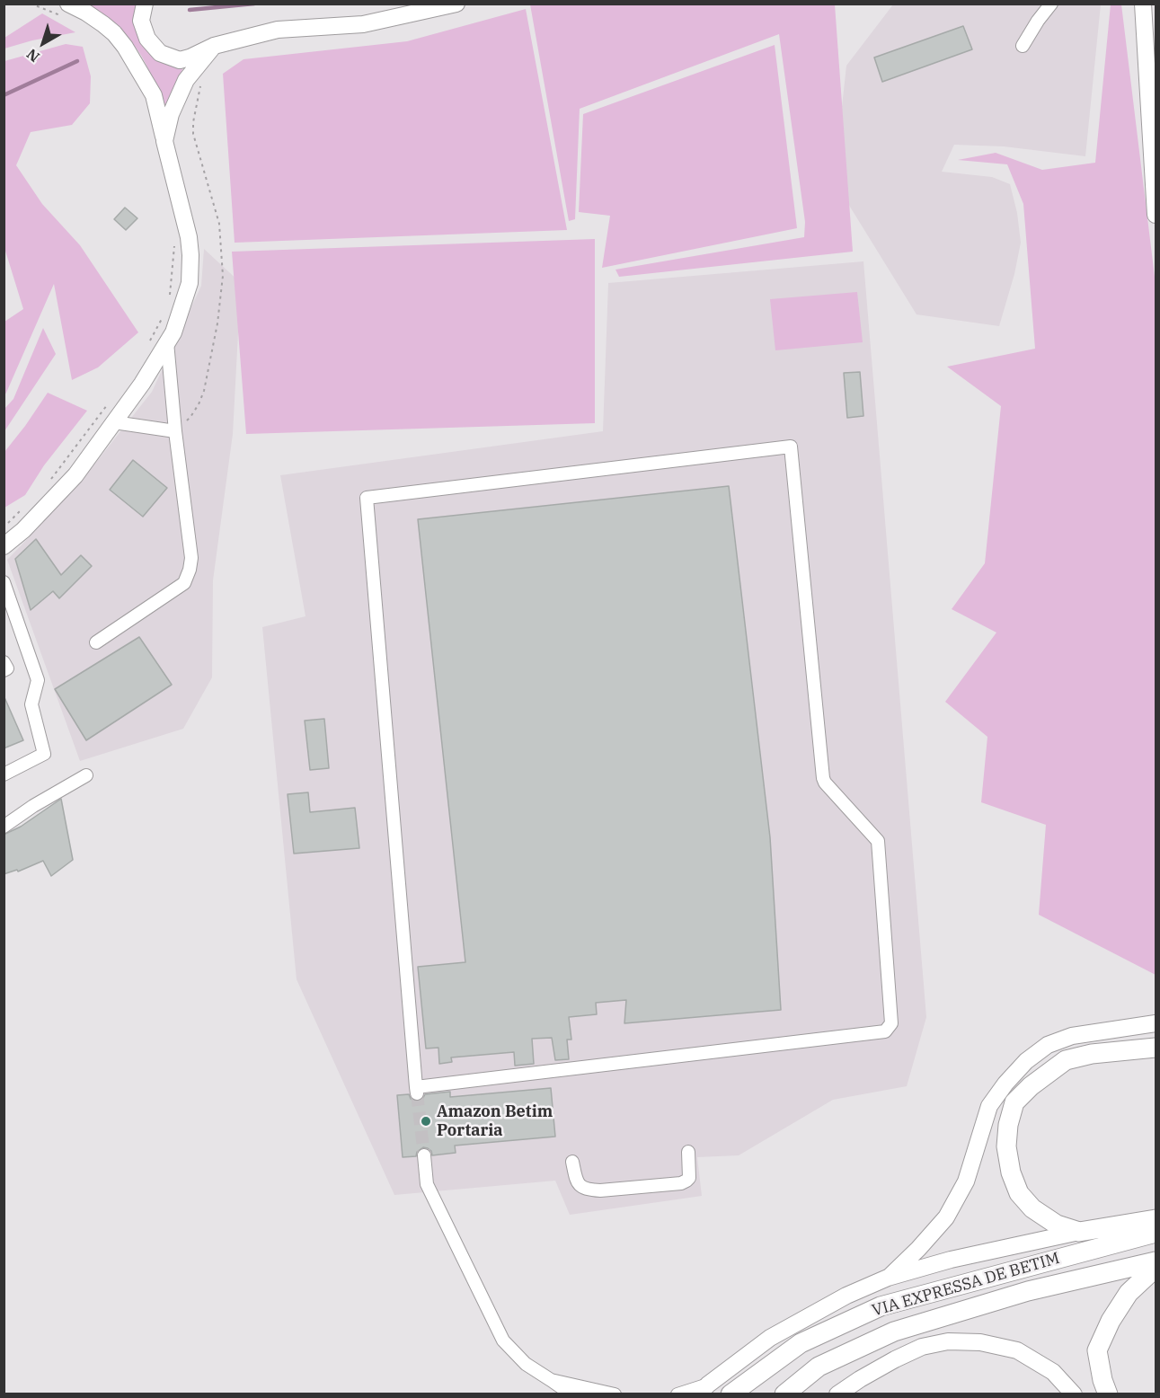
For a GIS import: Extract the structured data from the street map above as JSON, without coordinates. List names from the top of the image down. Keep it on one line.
{"streets":{"highway":["VIA EXPRESSA DE BETIM"]},"places":["Amazon Betim Portaria"],"north":"bottom left"}
